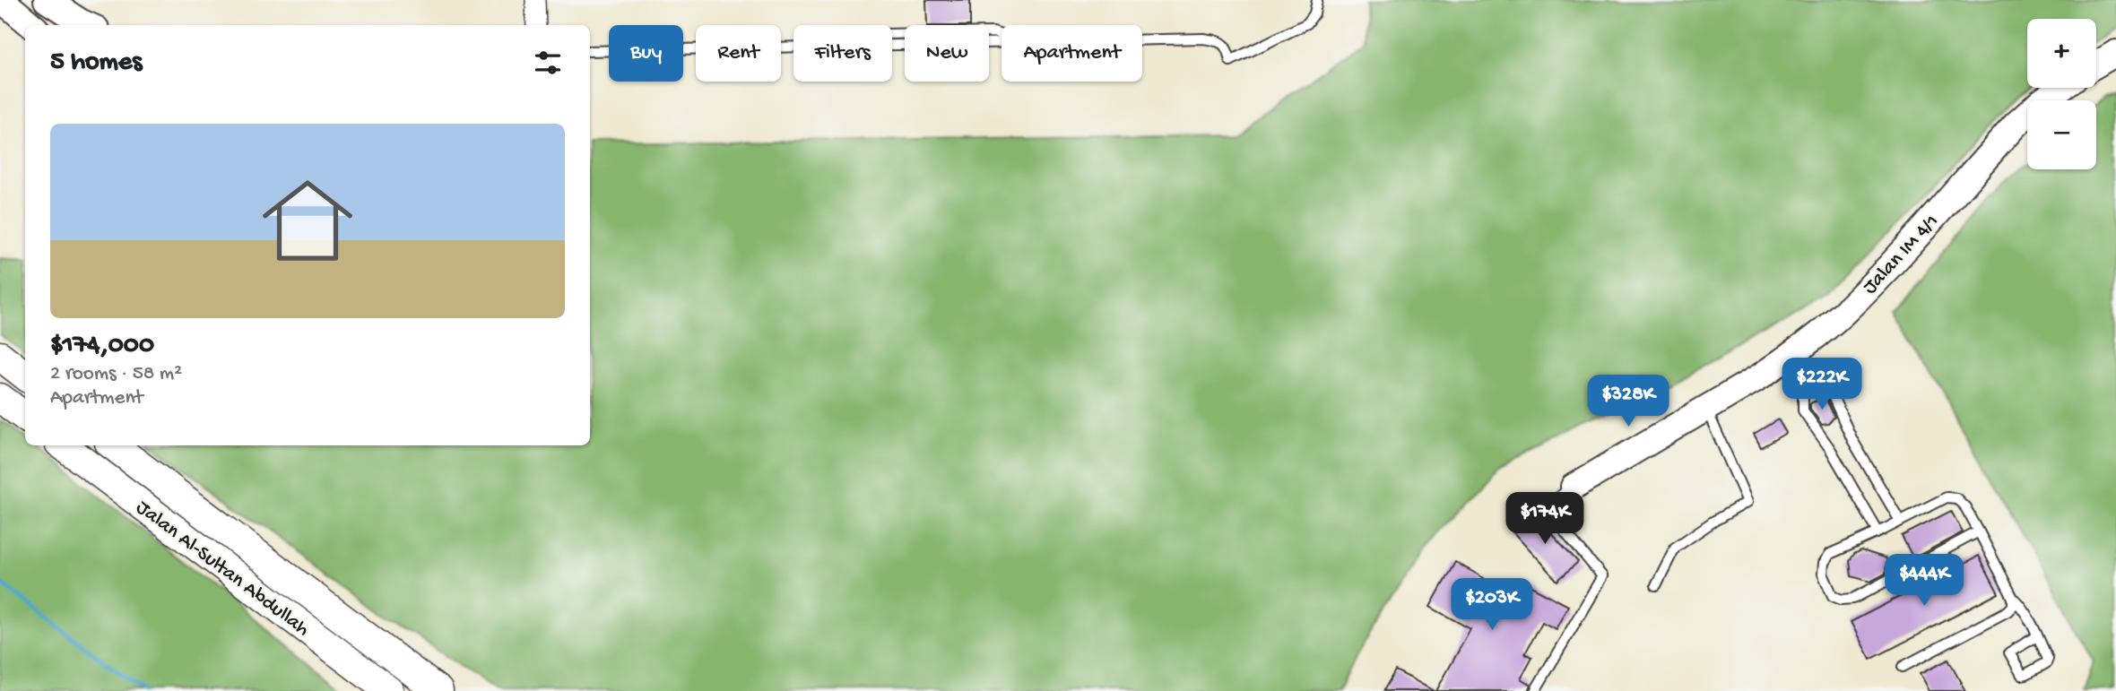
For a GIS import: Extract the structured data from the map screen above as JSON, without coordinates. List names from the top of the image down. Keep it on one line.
{"streets":{"main road":["Jalan Al-Sultan Abdullah"],"street":["Jalan IM 4/1"]},"page":{"map_buttons":["+","−"],"chip":["Buy","Rent","Filters","New","Apartment"],"heading":"5 homes","list":[{"name":"$174,000","note":"2 rooms · 58 m² · Apartment"}],"price":["$222K","$328K","$174K","$444K","$203K"]}}
